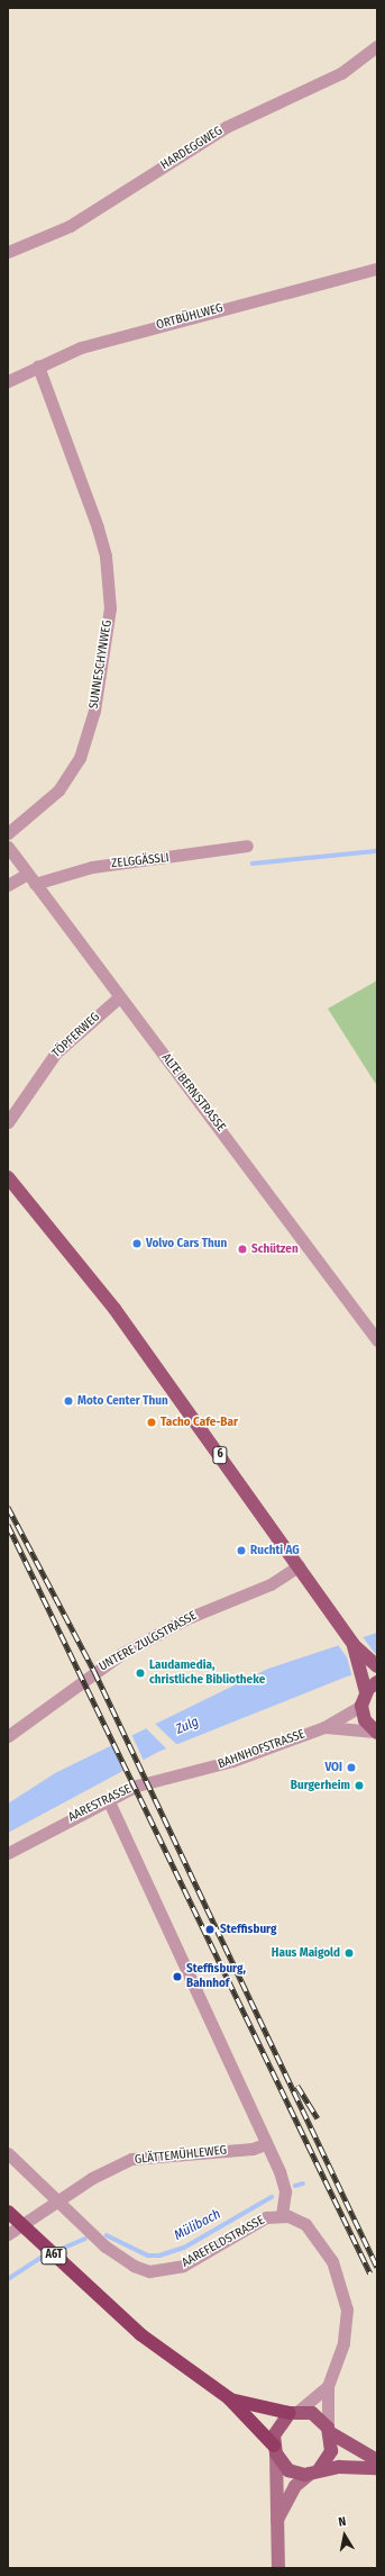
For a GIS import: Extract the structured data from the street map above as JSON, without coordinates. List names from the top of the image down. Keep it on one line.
{"streets":{"highway":["A6T"],"main road":["6"],"street":["HARDEGGWEG","ORTBÜHLWEG","SUNNESCHYNWEG","ZELGGÄSSLI","TÖPFERWEG","ALTE BERNSTRASSE","UNTERE ZULGSTRASSE","BAHNHOFSTRASSE","AARESTRASSE","GLÄTTEMÜHLEWEG","AAREFELDSTRASSE"]},"crossings":[["ORTBÜHLWEG","SUNNESCHYNWEG"],["ZELGGÄSSLI","ALTE BERNSTRASSE"],["TÖPFERWEG","ALTE BERNSTRASSE"],["6","UNTERE ZULGSTRASSE"],["6","BAHNHOFSTRASSE"],["BAHNHOFSTRASSE","AARESTRASSE"],["GLÄTTEMÜHLEWEG","AAREFELDSTRASSE"],["AAREFELDSTRASSE","A6T"]],"water":["Zulg","Mülibach"],"places":["Volvo Cars Thun","Schützen","Moto Center Thun","Tacho Cafe-Bar","Ruchti AG","Laudamedia, christliche Bibliotheke","VOI","Burgerheim","Steffisburg","Haus Maigold","Steffisburg, Bahnhof"],"north":"top"}
